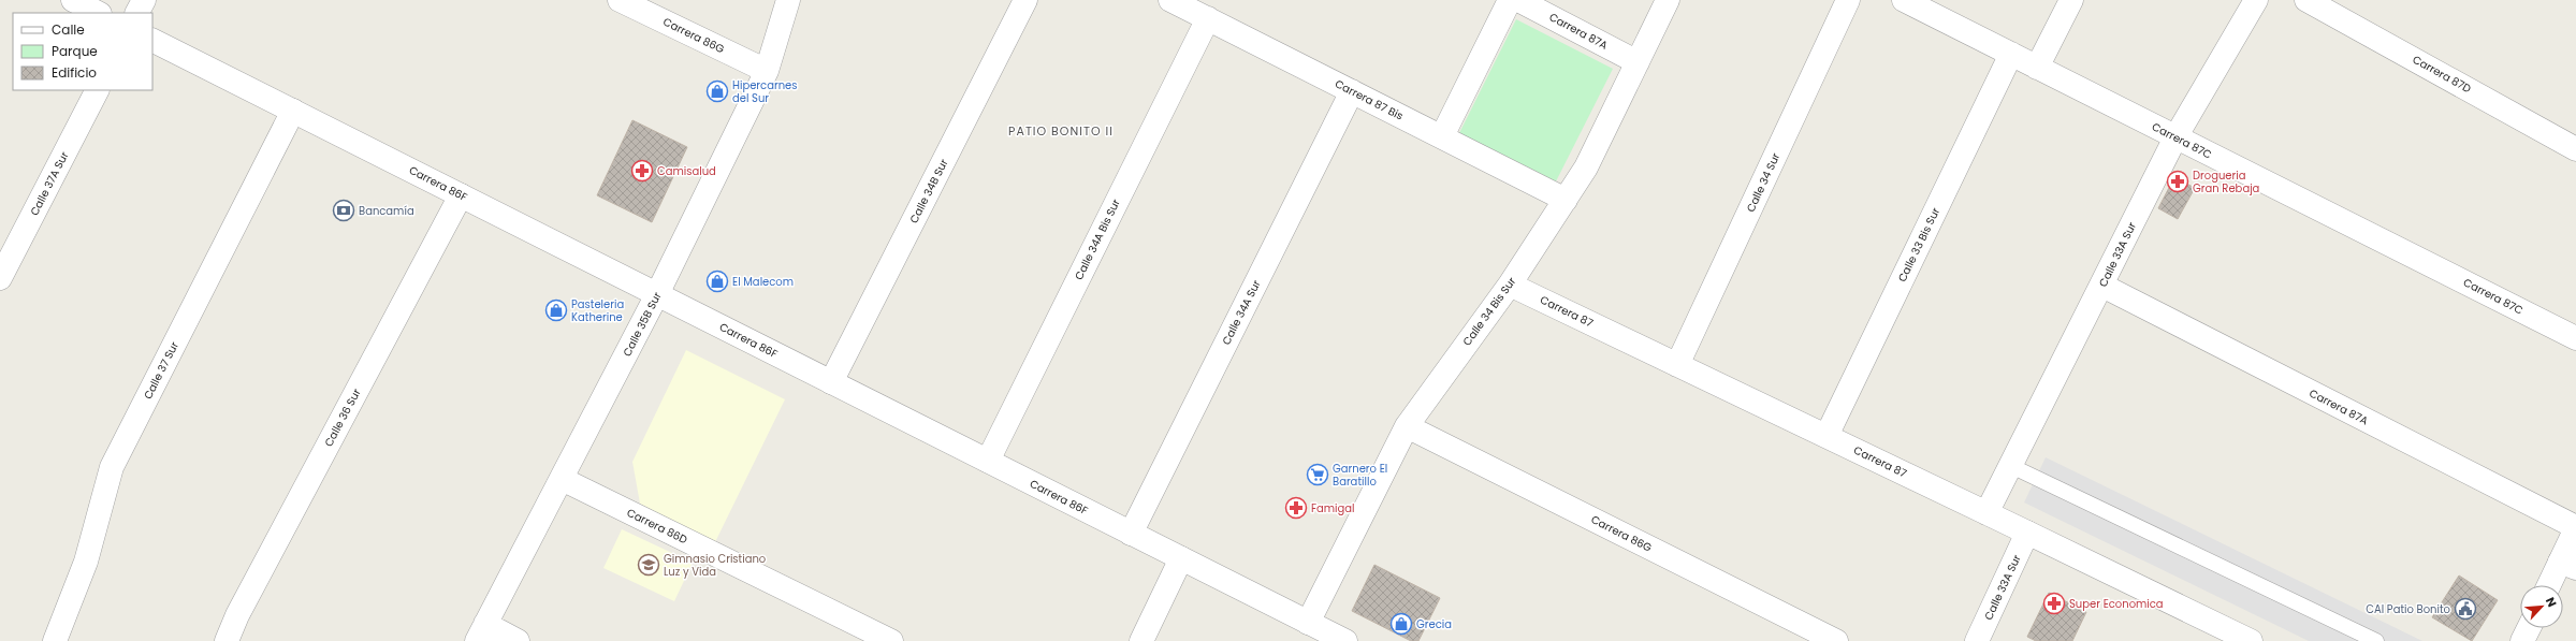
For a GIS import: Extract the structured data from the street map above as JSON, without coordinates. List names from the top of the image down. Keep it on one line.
{"streets":{"street":["Carrera 87A","Carrera 86G","Carrera 87D","Carrera 87 Bis","Carrera 87C","Calle 34 Sur","Calle 37A Sur","Carrera 86F","Calle 34B Sur","Calle 34A Bis Sur","Calle 33 Bis Sur","Calle 33A Sur","Calle 34 Bis Sur","Carrera 87","Calle 34A Sur","Calle 35B Sur","Calle 37 Sur","Calle 36 Sur","Carrera 86D"]},"crossings":[["Carrera 87A","Calle 33A Sur"],["Carrera 87A","Calle 34 Bis Sur"],["Carrera 86G","Calle 34 Bis Sur"],["Carrera 86G","Calle 35B Sur"],["Carrera 87 Bis","Calle 34A Bis Sur"],["Carrera 87 Bis","Calle 34 Bis Sur"],["Carrera 87 Bis","Calle 34A Sur"],["Carrera 87C","Calle 33 Bis Sur"],["Carrera 87C","Calle 33A Sur"],["Calle 34 Sur","Carrera 87"],["Carrera 86F","Calle 34B Sur"],["Carrera 86F","Calle 34A Bis Sur"],["Carrera 86F","Calle 34 Bis Sur"],["Carrera 86F","Calle 34A Sur"],["Carrera 86F","Calle 35B Sur"],["Carrera 86F","Calle 37 Sur"],["Carrera 86F","Calle 36 Sur"],["Calle 33 Bis Sur","Carrera 87"],["Calle 33A Sur","Carrera 87"],["Calle 34 Bis Sur","Carrera 87"],["Calle 35B Sur","Carrera 86D"]],"districts":["PATIO BONITO II"],"places":{"shop":["Hipercarnes del Sur","El Malecom","Pasteleria Katherine","Grecia"],"pharmacy":["Camisalud","Drogueria Gran Rebaja","Famigal","Super Economica"],"bank":["Bancamía"],"supermarket":["Garnero El Baratillo"],"school or university":["Gimnasio Cristiano Luz y Vida"],"public building":["CAI Patio Bonito"]},"legend":["Calle","Parque","Edificio"],"north":"top right"}
